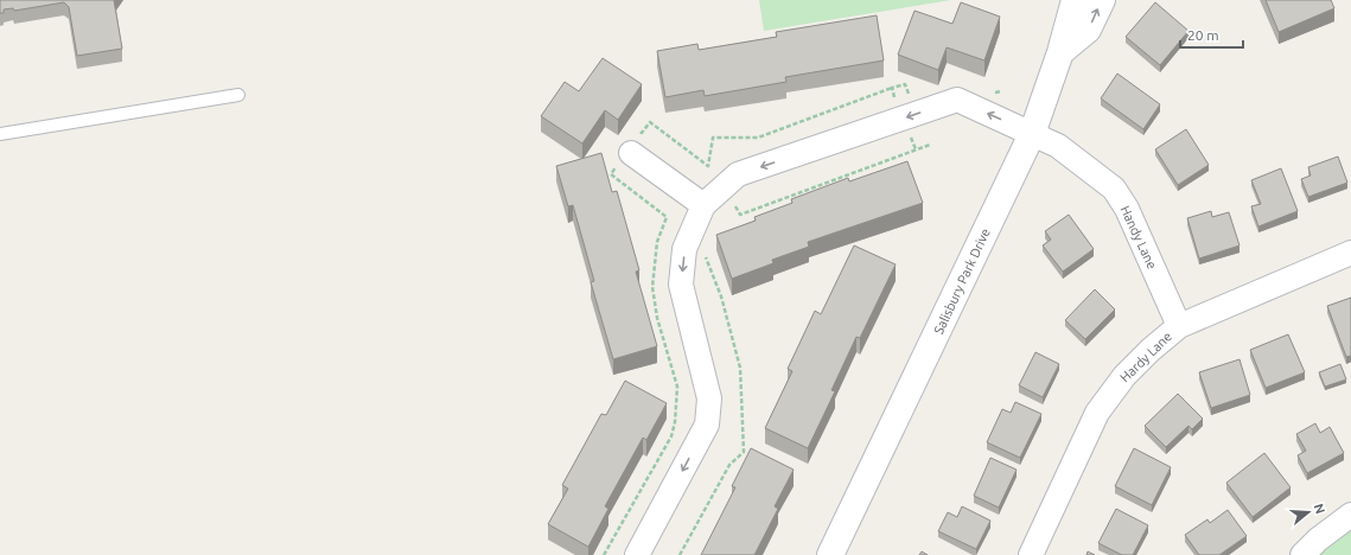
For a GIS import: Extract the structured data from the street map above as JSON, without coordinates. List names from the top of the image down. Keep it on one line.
{"streets":{"main road":["Salisbury Park Drive"],"street":["Handy Lane","Hardy Lane"]},"crossings":[["Handy Lane","Salisbury Park Drive"],["Handy Lane","Hardy Lane"]],"one_way":["Handy Lane"],"scale_bar":"20 m","north":"right"}
